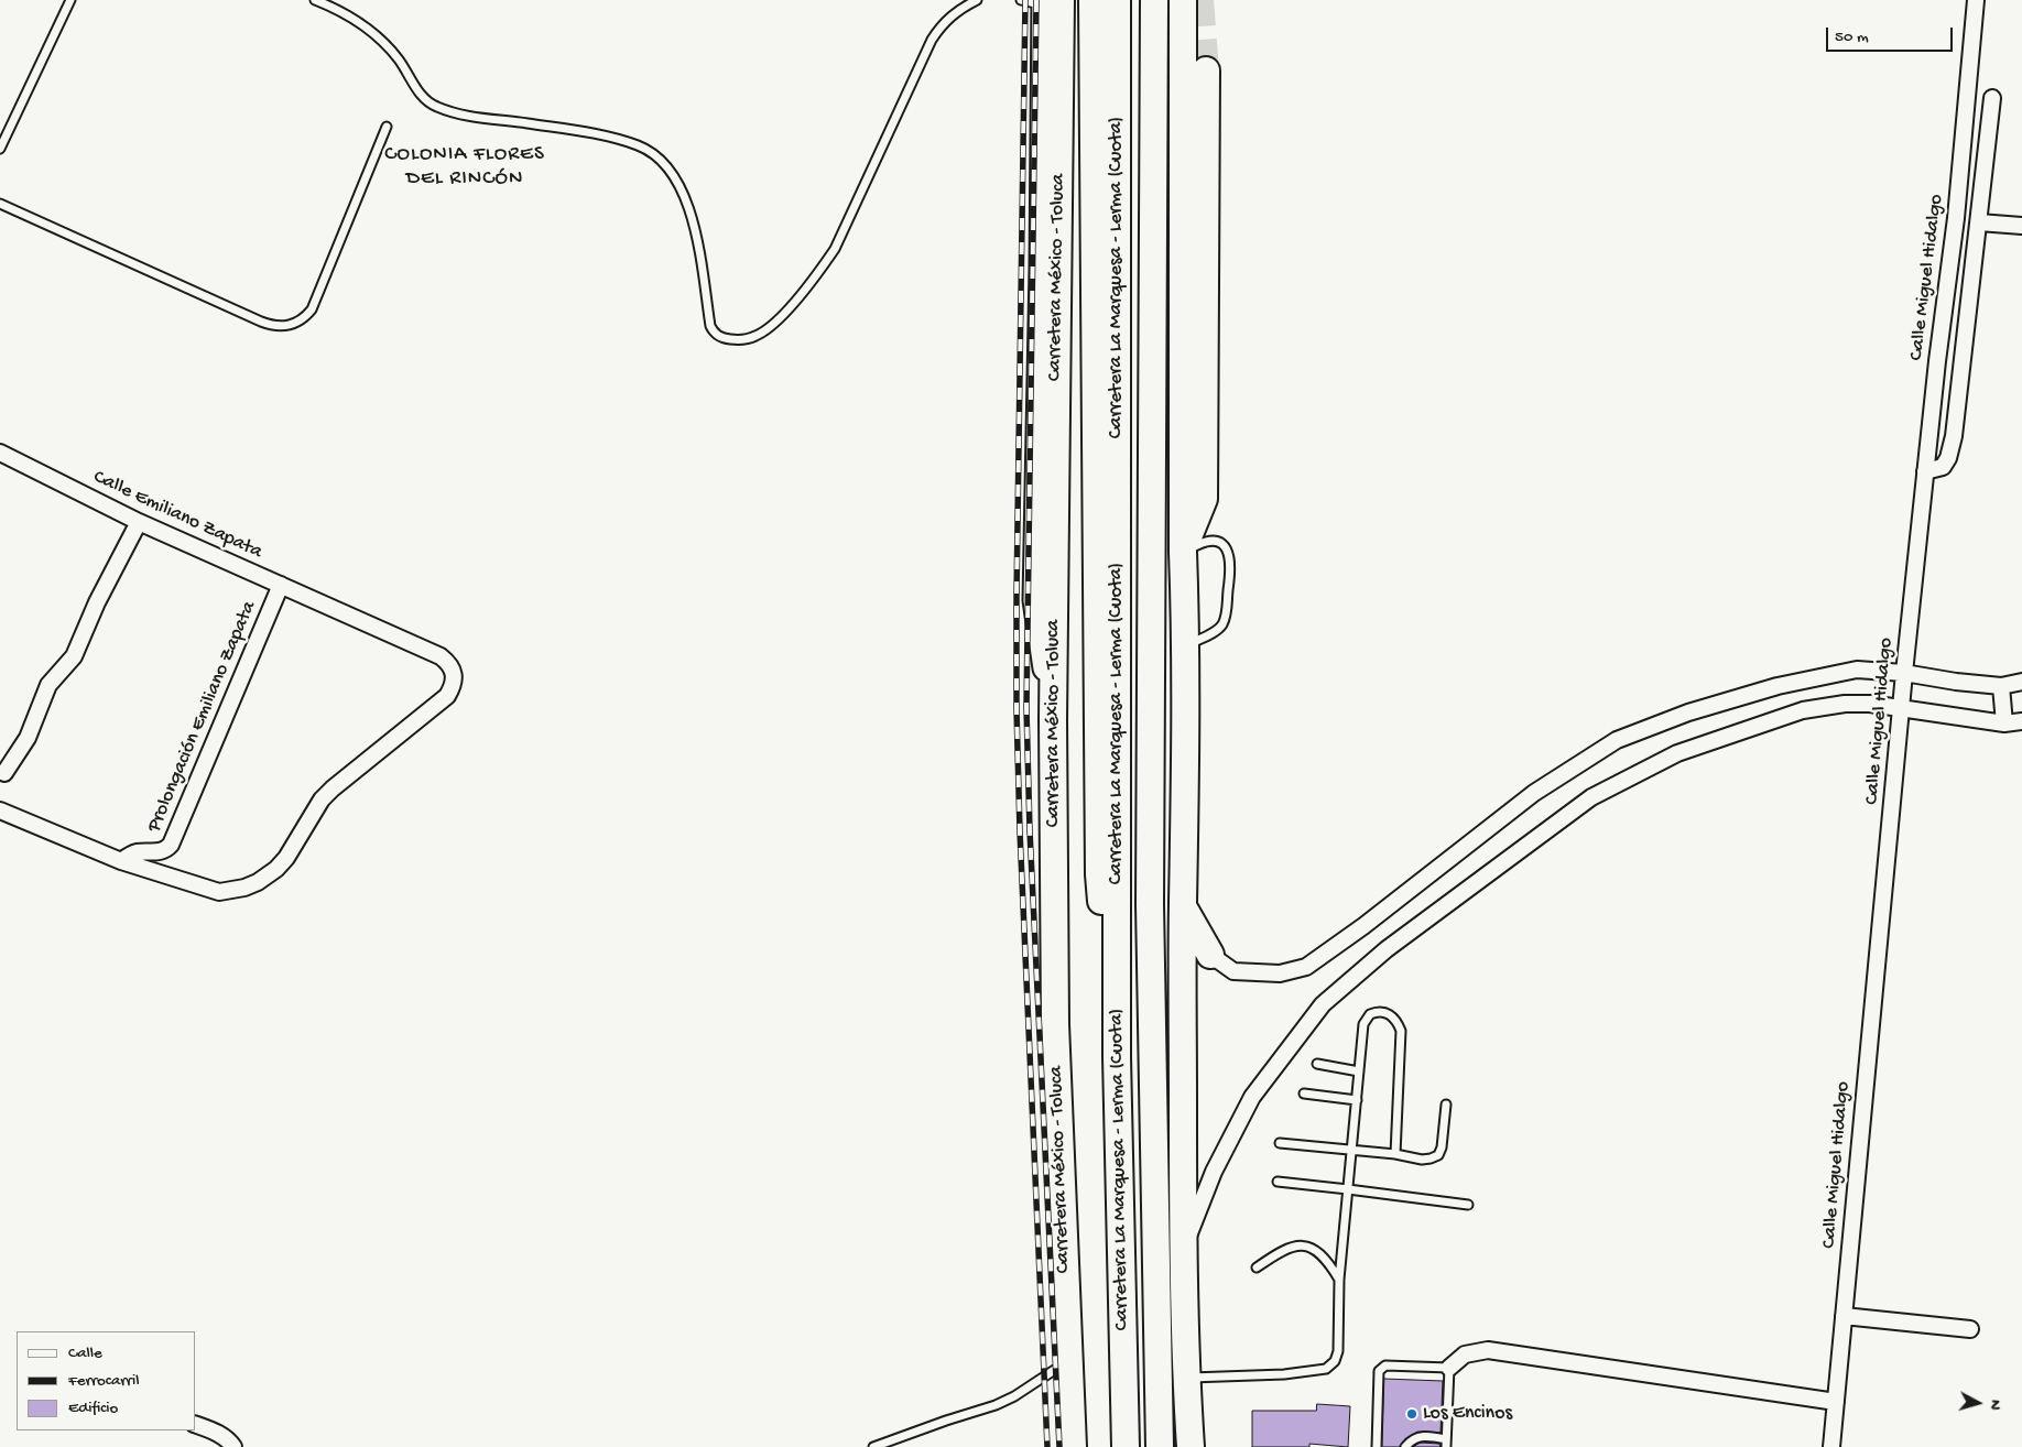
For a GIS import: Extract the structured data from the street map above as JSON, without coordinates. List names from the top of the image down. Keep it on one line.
{"streets":{"highway":["Carretera México - Toluca","Carretera La Marquesa - Lerma (Cuota)"],"street":["Calle Miguel Hidalgo","Calle Emiliano Zapata","Prolongación Emiliano Zapata"]},"crossings":[["Calle Emiliano Zapata","Prolongación Emiliano Zapata"]],"districts":["COLONIA FLORES DEL RINCÓN"],"places":["Los Encinos"],"legend":["Calle","Ferrocarril","Edificio"],"scale_bar":"50 m","north":"right"}
